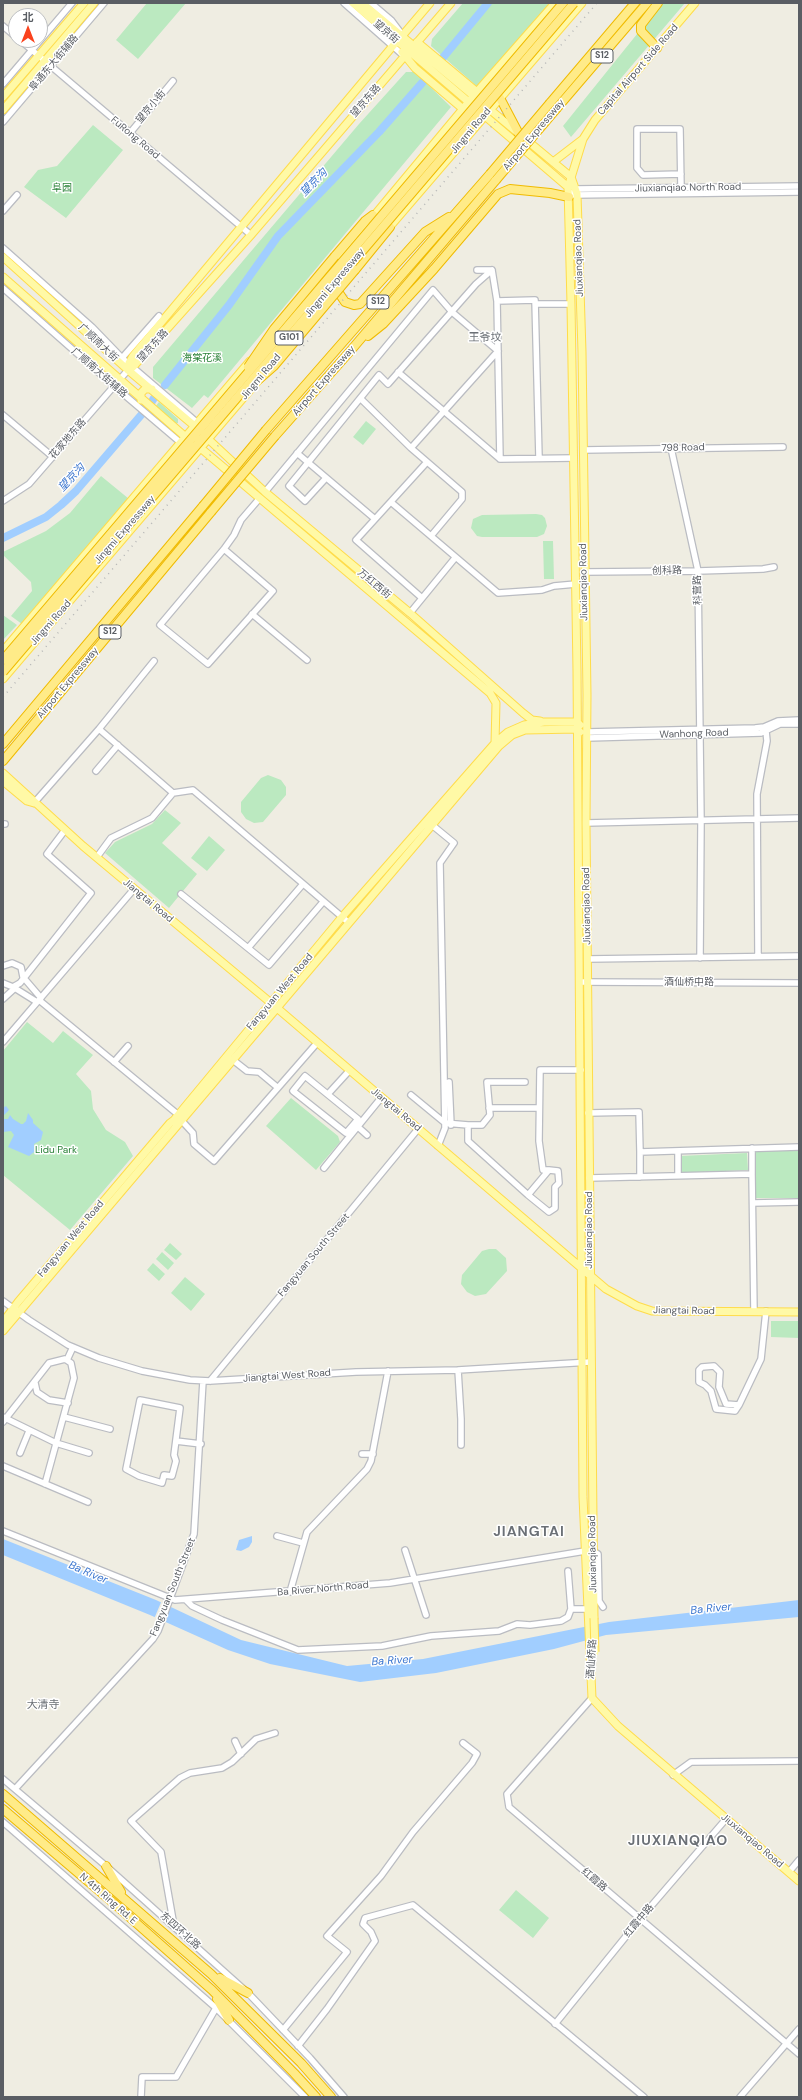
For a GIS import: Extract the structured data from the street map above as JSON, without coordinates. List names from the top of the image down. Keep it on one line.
{"streets":{"highway":["S12","Airport Expressway","Jingmi Expressway","G101","N 4th Ring Rd. E"],"main road":["望京街","Capital Airport Side Road","望京东路","Jingmi Road","Jiuxianqiao Road","广顺南大街","万红西街","Jiangtai Road","Fangyuan West Road","酒仙桥路"],"street":["阜通东大街辅路","望京小街","FuRong Road","Jiuxianqiao North Road","广顺南大街辅路","花家地东路","798 Road","创科路","科营路","Wanhong Road","酒仙桥中路","Fangyuan South Street","Jiangtai West Road","Ba River North Road","红霞路","红霞中路","东四环北路"]},"crossings":[["望京街","望京东路"],["阜通东大街辅路","FuRong Road"],["望京东路","FuRong Road"],["望京东路","广顺南大街"],["望京东路","花家地东路"],["望京小街","FuRong Road"],["Jingmi Road","广顺南大街"],["Jingmi Road","广顺南大街辅路"],["Jingmi Road","万红西街"],["Jiuxianqiao North Road","Jiuxianqiao Road"],["Jiuxianqiao Road","798 Road"],["Jiuxianqiao Road","创科路"],["Jiuxianqiao Road","Wanhong Road"],["Jiuxianqiao Road","Jiangtai Road"],["Jiuxianqiao Road","酒仙桥中路"],["Jiuxianqiao Road","Fangyuan West Road"],["Jiuxianqiao Road","Jiangtai West Road"],["Jiuxianqiao Road","Ba River North Road"],["Jiuxianqiao Road","酒仙桥路"],["Jiuxianqiao Road","红霞路"],["Jiuxianqiao Road","红霞中路"],["广顺南大街","广顺南大街辅路"],["广顺南大街","花家地东路"],["广顺南大街","万红西街"],["广顺南大街辅路","花家地东路"],["798 Road","科营路"],["创科路","科营路"],["万红西街","Fangyuan West Road"],["科营路","Wanhong Road"],["Jiangtai Road","Fangyuan West Road"],["Jiangtai Road","Fangyuan South Street"],["Fangyuan West Road","Jiangtai West Road"],["Fangyuan South Street","Jiangtai West Road"],["Fangyuan South Street","Ba River North Road"],["Fangyuan South Street","东四环北路"],["酒仙桥路","红霞路"],["红霞路","红霞中路"]],"districts":["王爷坟","JIANGTAI","大清寺","JIUXIANQIAO"],"water":["望京沟","Ba River"],"parks":["阜园","海棠花溪","Lidu Park"],"north":"top"}
